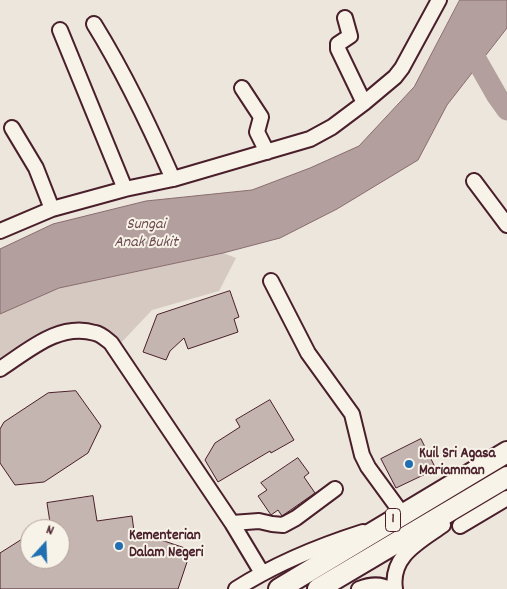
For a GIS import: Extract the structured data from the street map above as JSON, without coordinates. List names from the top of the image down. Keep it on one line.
{"streets":{"highway":["1"]},"water":["Sungai Anak Bukit"],"places":["Kuil Sri Agasa Mariamman","Kementerian Dalam Negeri"],"north":"top"}
